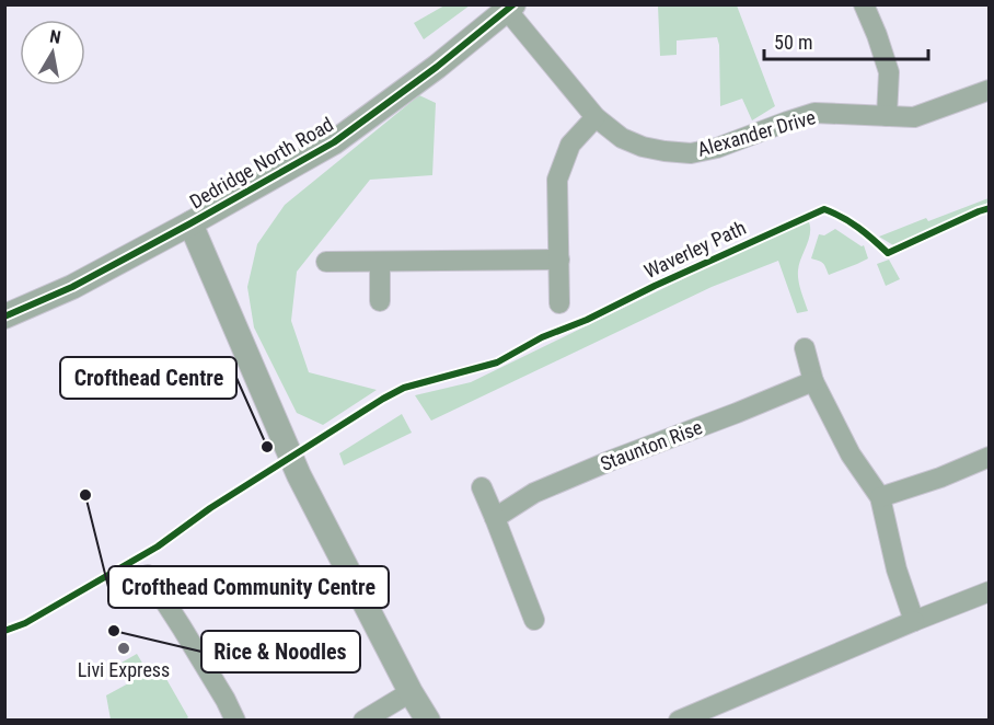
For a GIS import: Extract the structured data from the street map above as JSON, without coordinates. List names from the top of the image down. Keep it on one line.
{"streets":{"street":["Alexander Drive","Dedridge North Road","Staunton Rise"],"cycle path":["Waverley Path"]},"crossings":[["Alexander Drive","Dedridge North Road"]],"places":["Crofthead Centre","Crofthead Community Centre","Rice & Noodles","Livi Express"],"scale_bar":"50 m","north":"top"}
